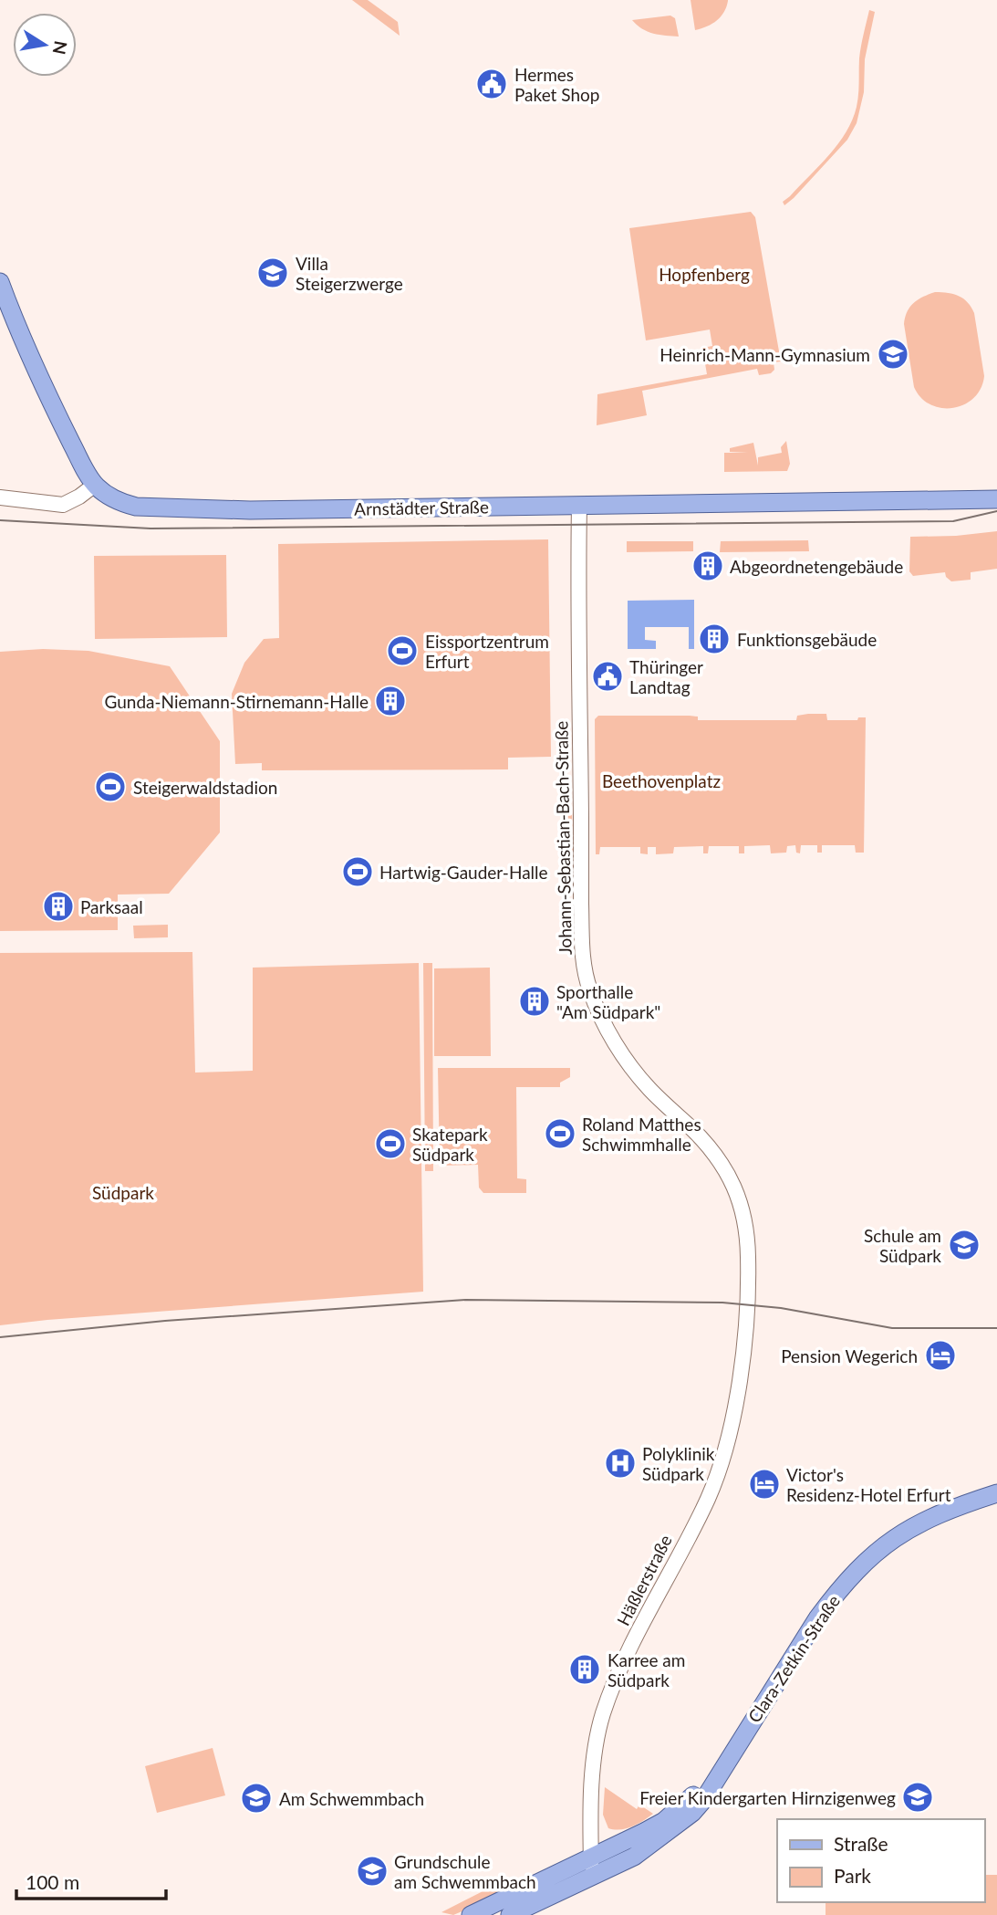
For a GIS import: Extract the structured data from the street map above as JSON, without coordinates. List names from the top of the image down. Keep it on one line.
{"streets":{"main road":["Arnstädter Straße","Clara-Zetkin-Straße"],"street":["Johann-Sebastian-Bach-Straße","Häßlerstraße"]},"crossings":[["Arnstädter Straße","Johann-Sebastian-Bach-Straße"],["Johann-Sebastian-Bach-Straße","Häßlerstraße"],["Häßlerstraße","Clara-Zetkin-Straße"]],"parks":["Hopfenberg","Beethovenplatz","Südpark"],"places":{"public building":["Hermes Paket Shop","Thüringer Landtag"],"school or university":["Villa Steigerzwerge","Heinrich-Mann-Gymnasium","Schule am Südpark","Freier Kindergarten Hirnzigenweg","Am Schwemmbach","Grundschule am Schwemmbach"],"building":["Abgeordnetengebäude","Funktionsgebäude","Gunda-Niemann-Stirnemann-Halle","Parksaal","Sporthalle \"Am Südpark\"","Karree am Südpark"],"sports":["Eissportzentrum Erfurt","Steigerwaldstadion","Hartwig-Gauder-Halle","Roland Matthes Schwimmhalle","Skatepark Südpark"],"hotel":["Pension Wegerich","Victor's Residenz-Hotel Erfurt"],"hospital":["Polyklinik Südpark"]},"legend":["Straße","Park"],"scale_bar":"100 m","north":"right"}
